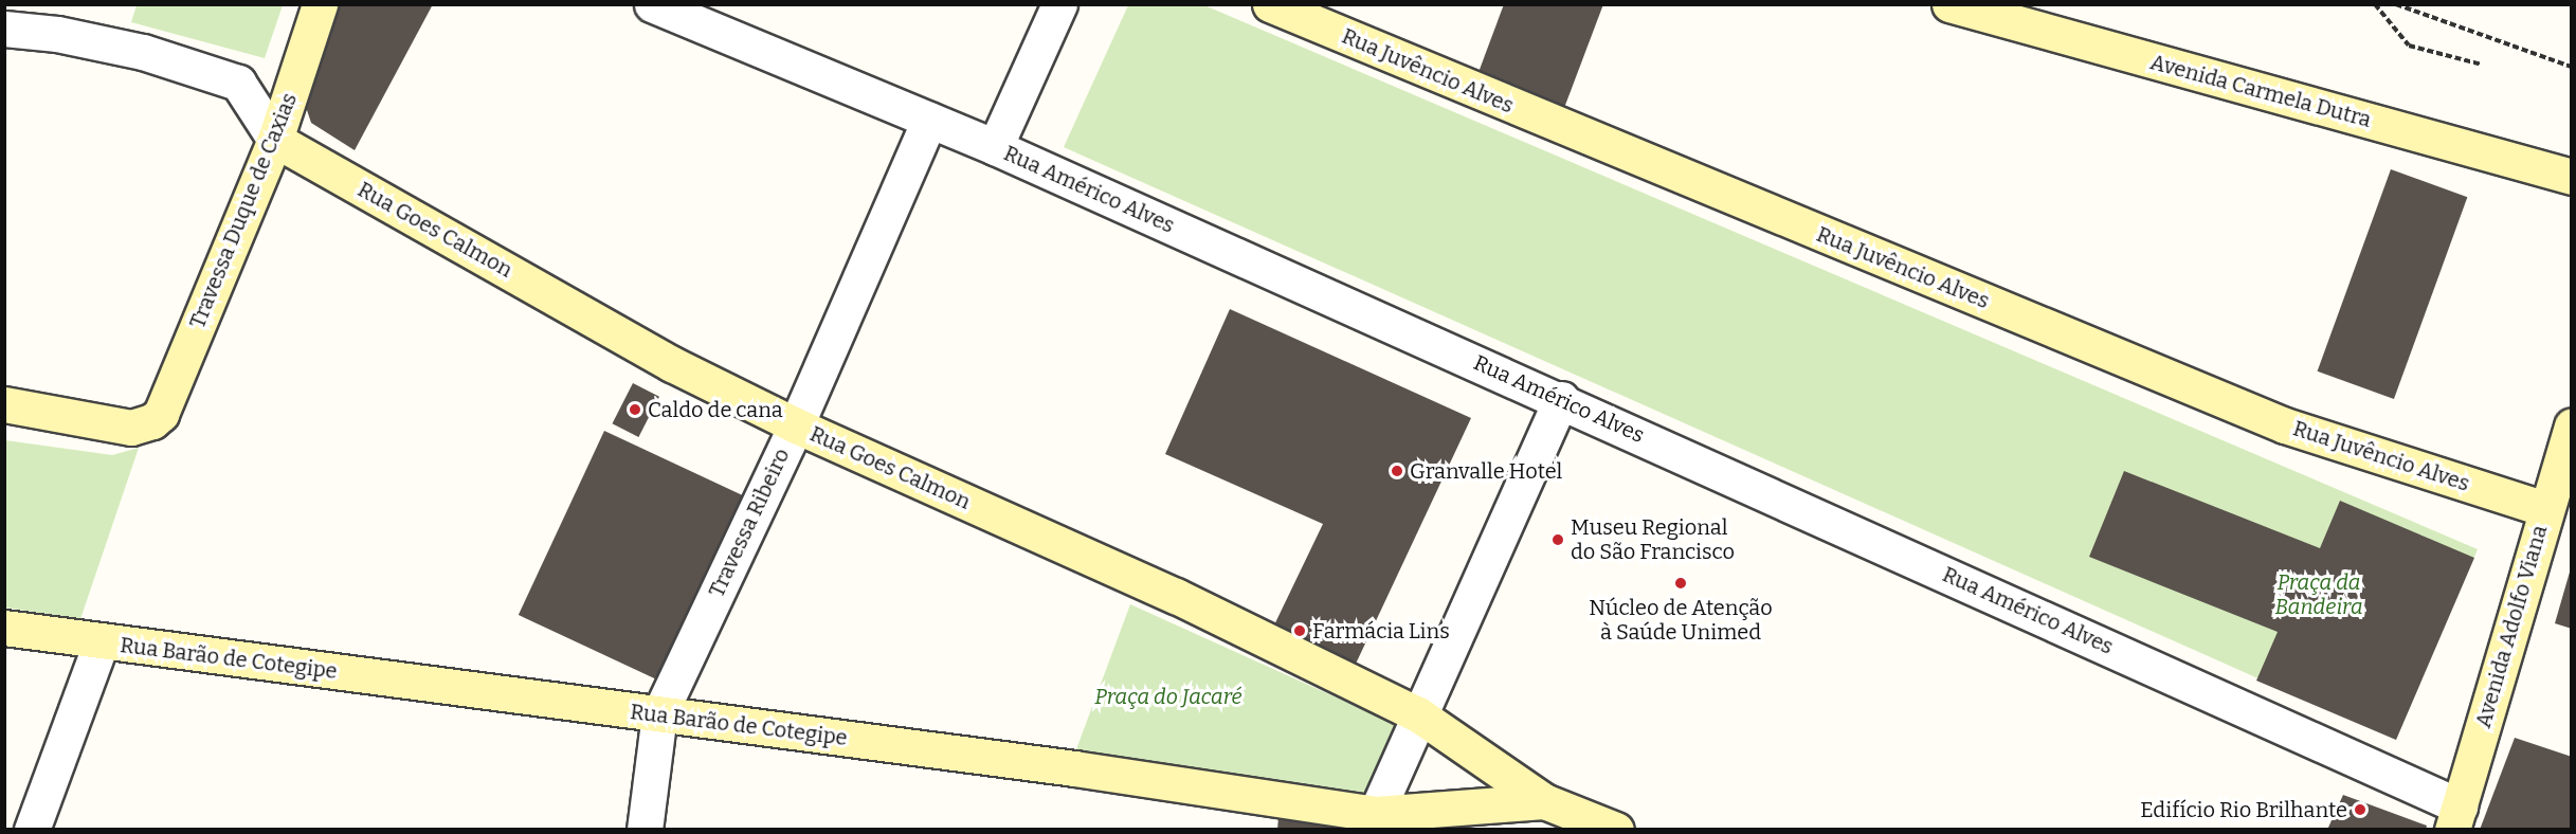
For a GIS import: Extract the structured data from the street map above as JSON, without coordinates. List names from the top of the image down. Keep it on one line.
{"streets":{"street":["Rua Juvêncio Alves","Avenida Carmela Dutra","Rua Américo Alves","Travessa Duque de Caxias","Rua Goes Calmon","Travessa Ribeiro","Avenida Adolfo Viana","Rua Barão de Cotegipe"]},"crossings":[["Rua Juvêncio Alves","Avenida Adolfo Viana"],["Rua Américo Alves","Travessa Ribeiro"],["Rua Américo Alves","Avenida Adolfo Viana"],["Travessa Duque de Caxias","Rua Goes Calmon"],["Rua Goes Calmon","Travessa Ribeiro"],["Rua Goes Calmon","Rua Barão de Cotegipe"],["Travessa Ribeiro","Rua Barão de Cotegipe"]],"parks":["Praça da Bandeira","Praça do Jacaré"],"places":["Caldo de cana","Granvalle Hotel","Museu Regional do São Francisco","Núcleo de Atenção à Saúde Unimed","Farmácia Lins","Edifício Rio Brilhante"]}
